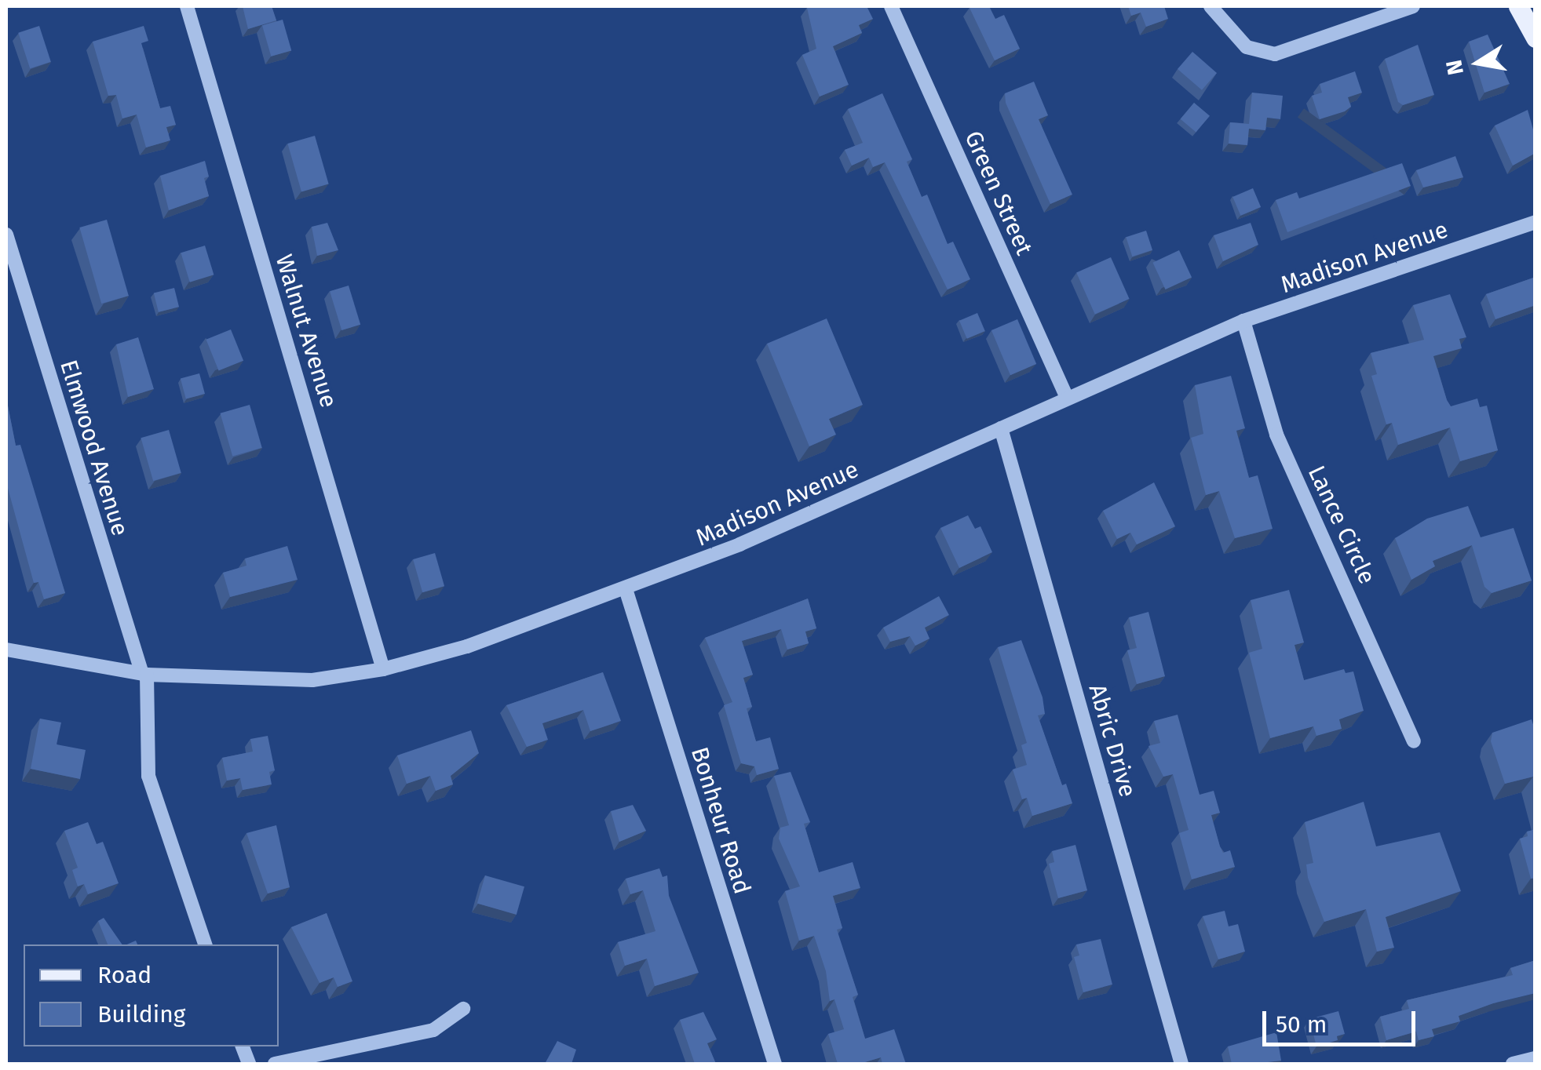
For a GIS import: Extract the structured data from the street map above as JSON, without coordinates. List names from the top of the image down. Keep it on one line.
{"streets":{"street":["Green Street","Madison Avenue","Walnut Avenue","Elmwood Avenue","Lance Circle","Abric Drive","Bonheur Road"]},"crossings":[["Green Street","Madison Avenue"],["Madison Avenue","Walnut Avenue"],["Madison Avenue","Elmwood Avenue"],["Madison Avenue","Lance Circle"],["Madison Avenue","Abric Drive"],["Madison Avenue","Bonheur Road"]],"legend":["Road","Building"],"scale_bar":"50 m","north":"left"}
